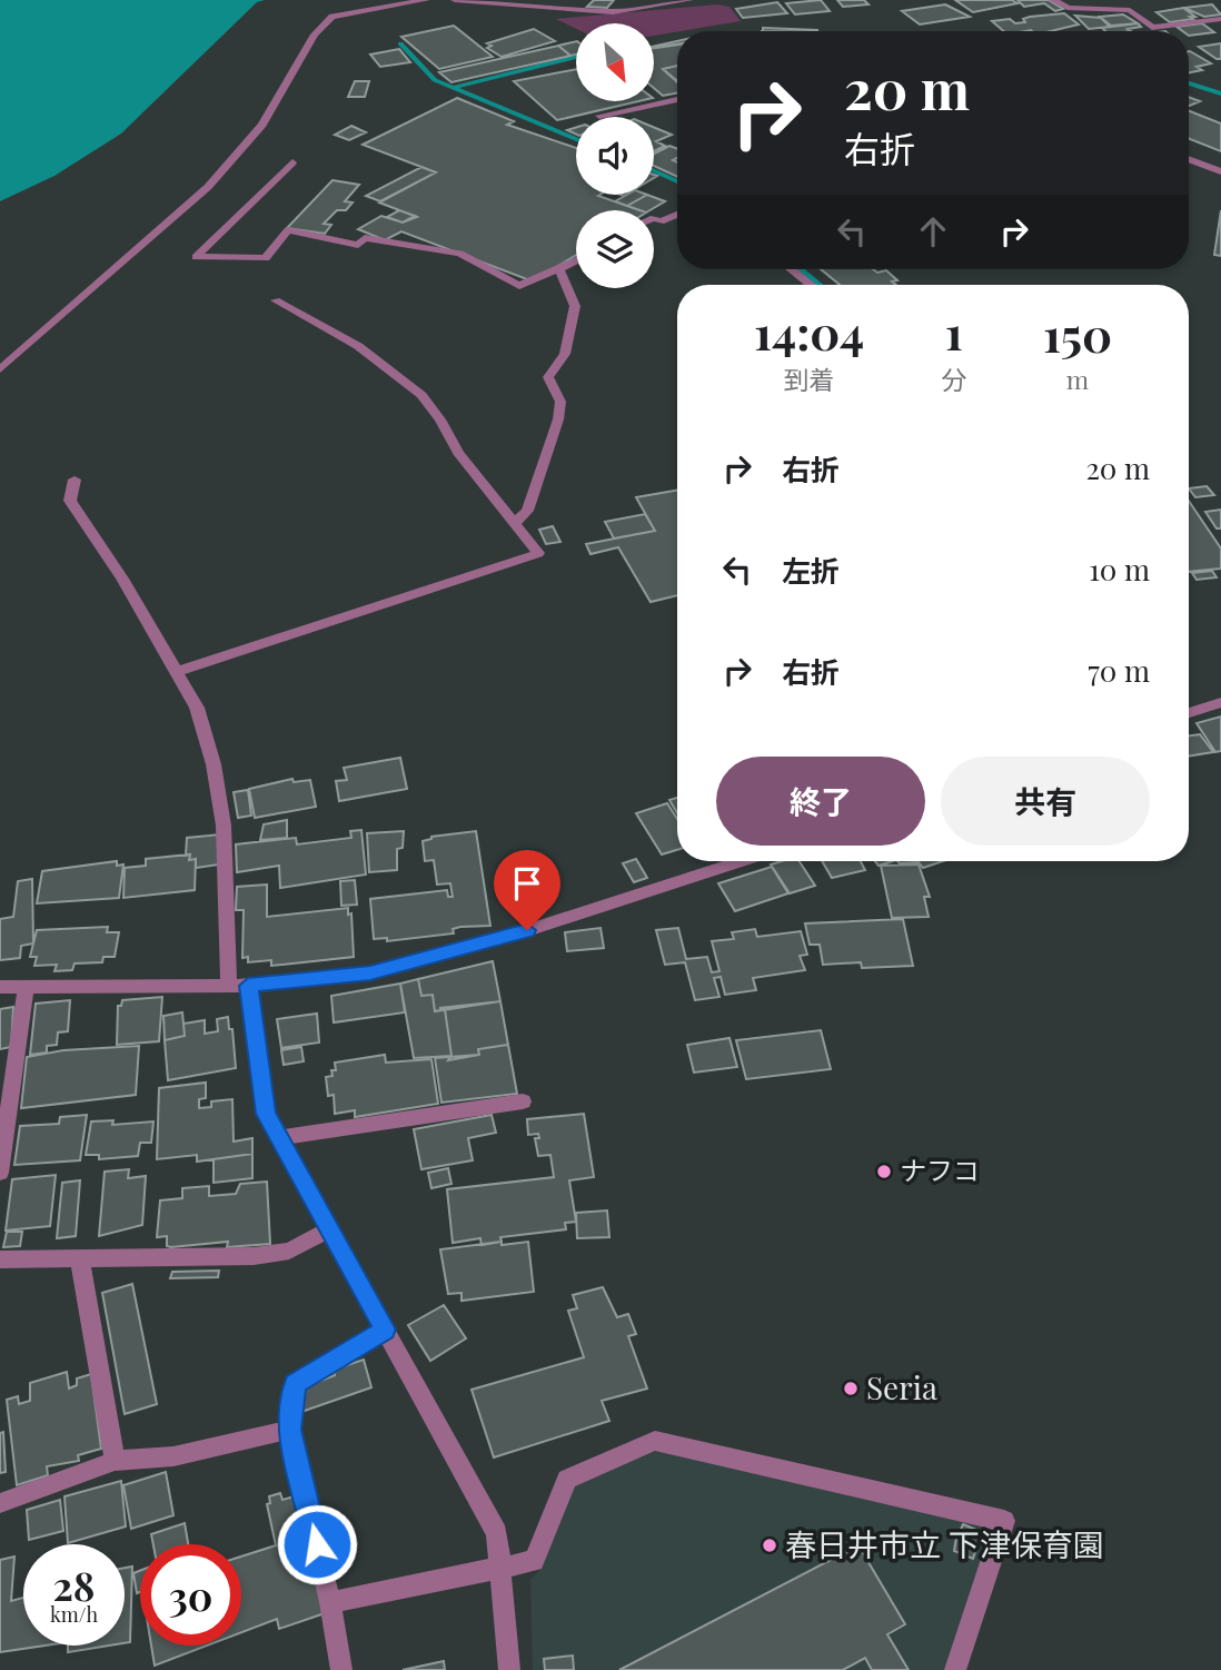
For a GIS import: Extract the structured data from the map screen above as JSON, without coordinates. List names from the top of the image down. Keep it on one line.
{"places":["ナフコ","Seria","春日井市立 下津保育園"],"north":"bottom right","page":{"turn":["20 m","右折"],"eta":["14:04","到着","1","分","150","m"],"list":[{"name":"右折","value":"20 m"},{"name":"左折","value":"10 m"},{"name":"右折","value":"70 m"}],"buttons":["終了","共有"],"speed":"28 km/h","limit":"30"}}
